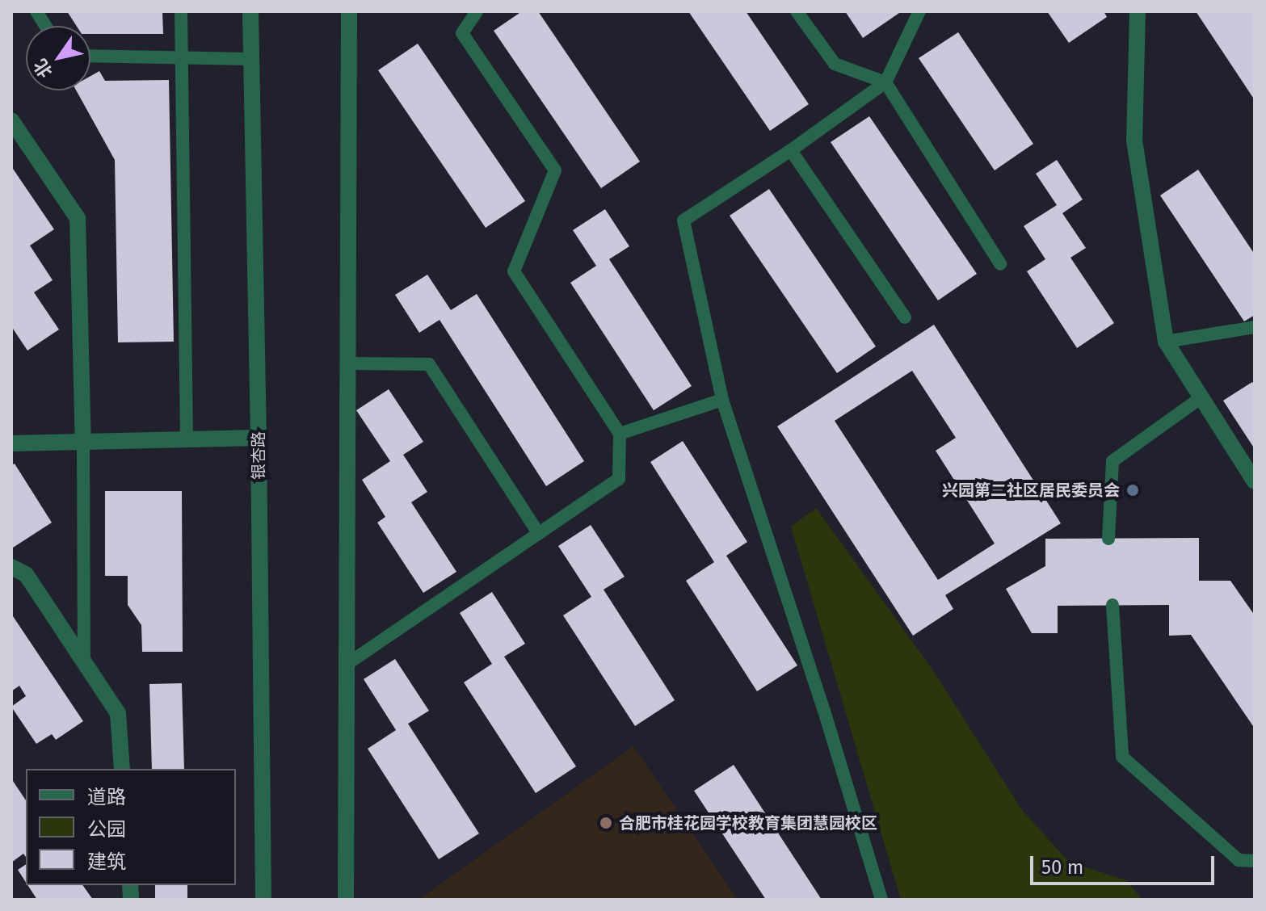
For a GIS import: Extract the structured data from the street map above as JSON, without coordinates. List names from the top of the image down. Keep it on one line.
{"streets":{"street":["银杏路"]},"places":["兴园第二社区居民委员会","合肥市桂花园学校教育集团慧园校区"],"legend":["道路","公园","建筑"],"scale_bar":"50 m","north":"bottom left"}
